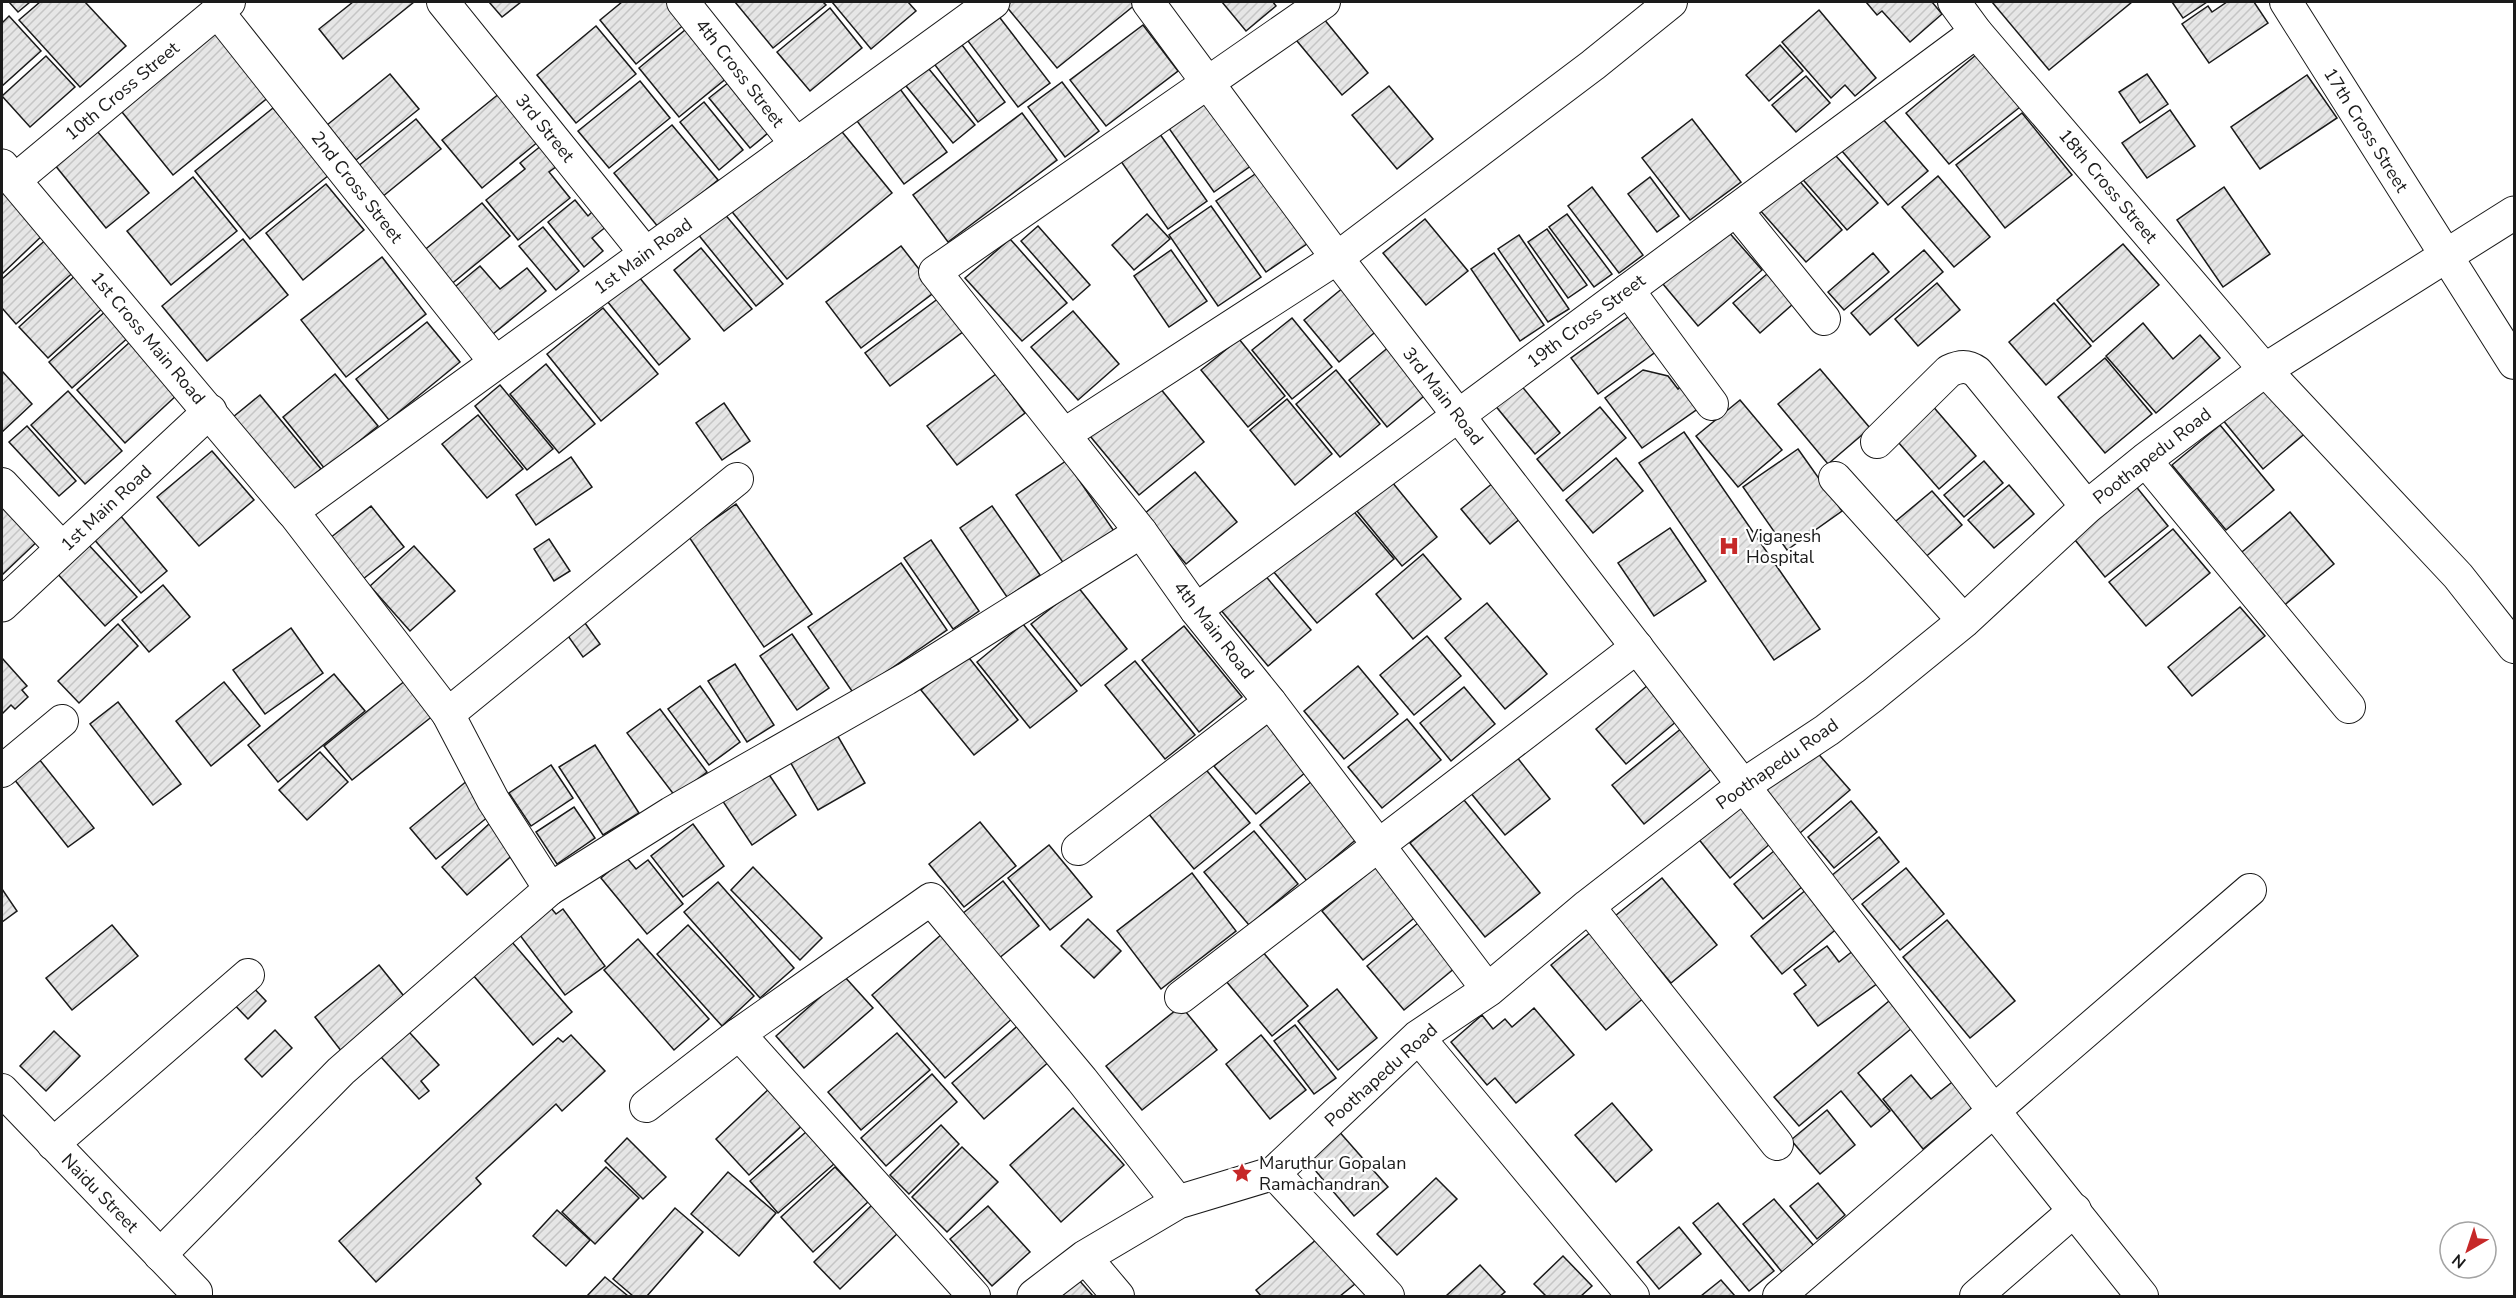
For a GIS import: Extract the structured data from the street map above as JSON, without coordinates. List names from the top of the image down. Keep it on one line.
{"streets":{"street":["4th Cross Street","10th Cross Street","3rd Street","17th Cross Street","18th Cross Street","2nd Cross Street","1st Main Road","19th Cross Street","1st Cross Main Road","3rd Main Road","Poothapedu Road","4th Main Road","Naidu Street"]},"crossings":[["4th Cross Street","1st Main Road"],["10th Cross Street","2nd Cross Street"],["10th Cross Street","1st Cross Main Road"],["3rd Street","1st Main Road"],["17th Cross Street","Poothapedu Road"],["18th Cross Street","19th Cross Street"],["18th Cross Street","Poothapedu Road"],["2nd Cross Street","1st Main Road"],["1st Main Road","1st Cross Main Road"],["19th Cross Street","3rd Main Road"],["19th Cross Street","4th Main Road"],["3rd Main Road","Poothapedu Road"],["3rd Main Road","4th Main Road"],["Poothapedu Road","4th Main Road"]],"places":{"hospital":["Viganesh Hospital"],"place":["Maruthur Gopalan Ramachandran"]},"north":"bottom left"}
